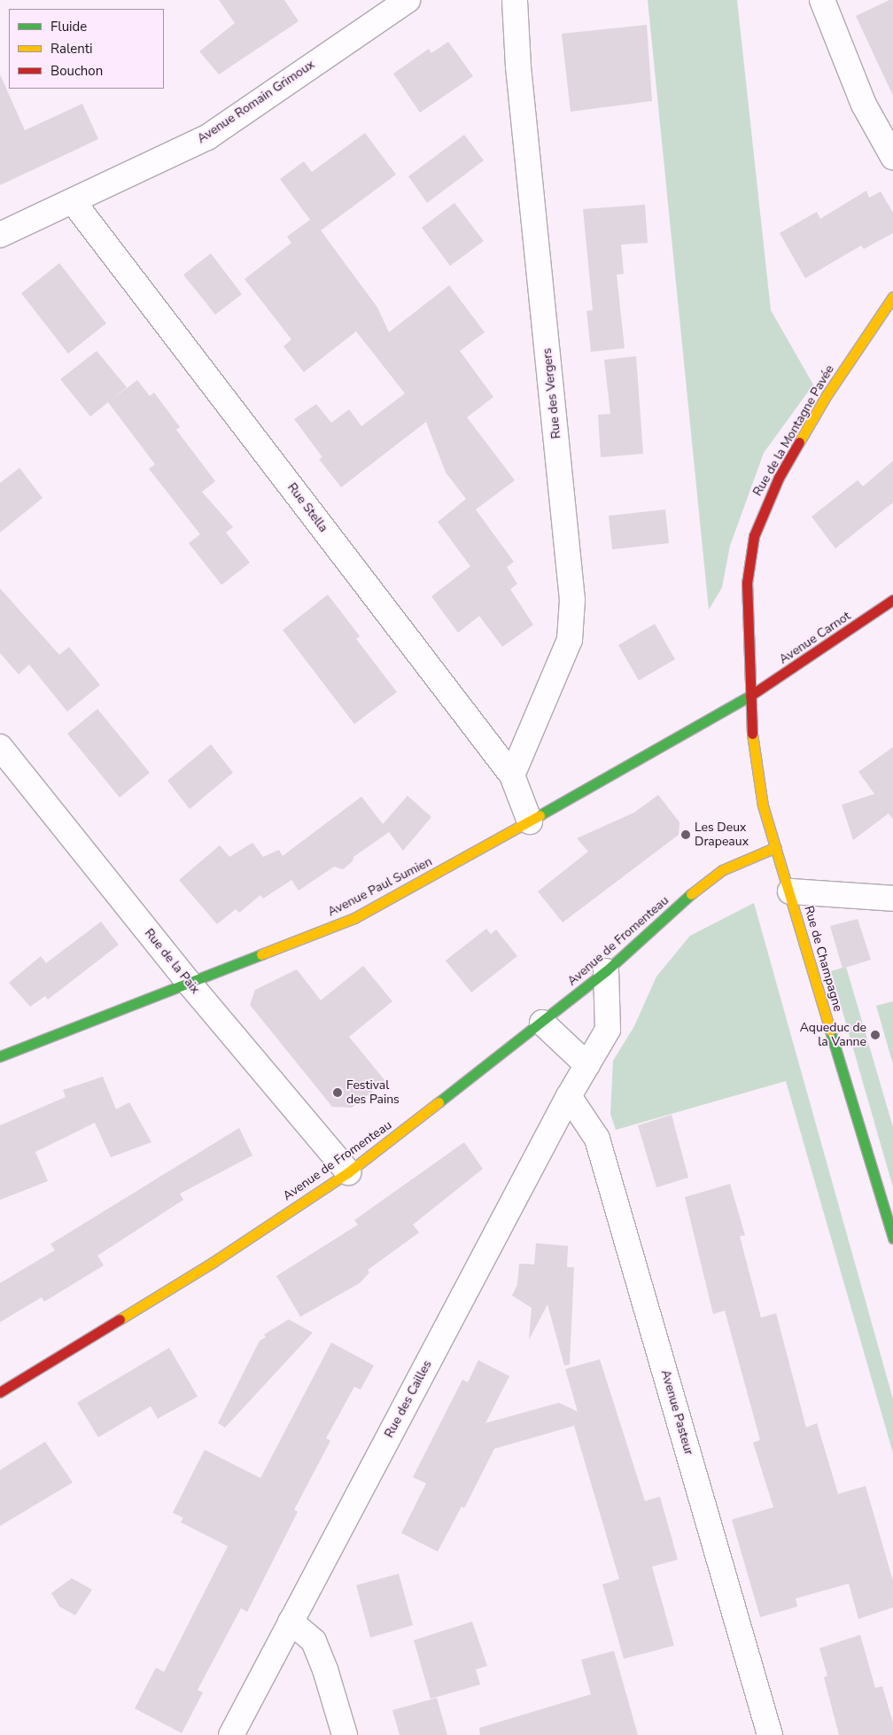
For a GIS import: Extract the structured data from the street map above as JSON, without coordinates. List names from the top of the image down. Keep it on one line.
{"streets":{"street":["Avenue Romain Grimoux","Rue des Vergers","Rue de la Montagne Pavée","Rue Stella","Avenue Carnot","Avenue Paul Sumien","Avenue de Fromenteau","Rue de Champagne","Rue de la Paix","Rue des Cailles","Avenue Pasteur"]},"crossings":[["Avenue Romain Grimoux","Rue Stella"],["Rue des Vergers","Rue Stella"],["Rue de la Montagne Pavée","Avenue Carnot"],["Rue de la Montagne Pavée","Avenue Paul Sumien"],["Rue de la Montagne Pavée","Avenue de Fromenteau"],["Rue de la Montagne Pavée","Rue de Champagne"],["Rue Stella","Avenue Paul Sumien"],["Avenue Carnot","Avenue Paul Sumien"],["Avenue Paul Sumien","Rue de la Paix"],["Avenue de Fromenteau","Rue de Champagne"],["Avenue de Fromenteau","Rue de la Paix"],["Avenue de Fromenteau","Rue des Cailles"],["Rue des Cailles","Avenue Pasteur"]],"places":["Les Deux Drapeaux","Aqueduc de la Vanne","Festival des Pains"],"legend":["Fluide","Ralenti","Bouchon"]}
